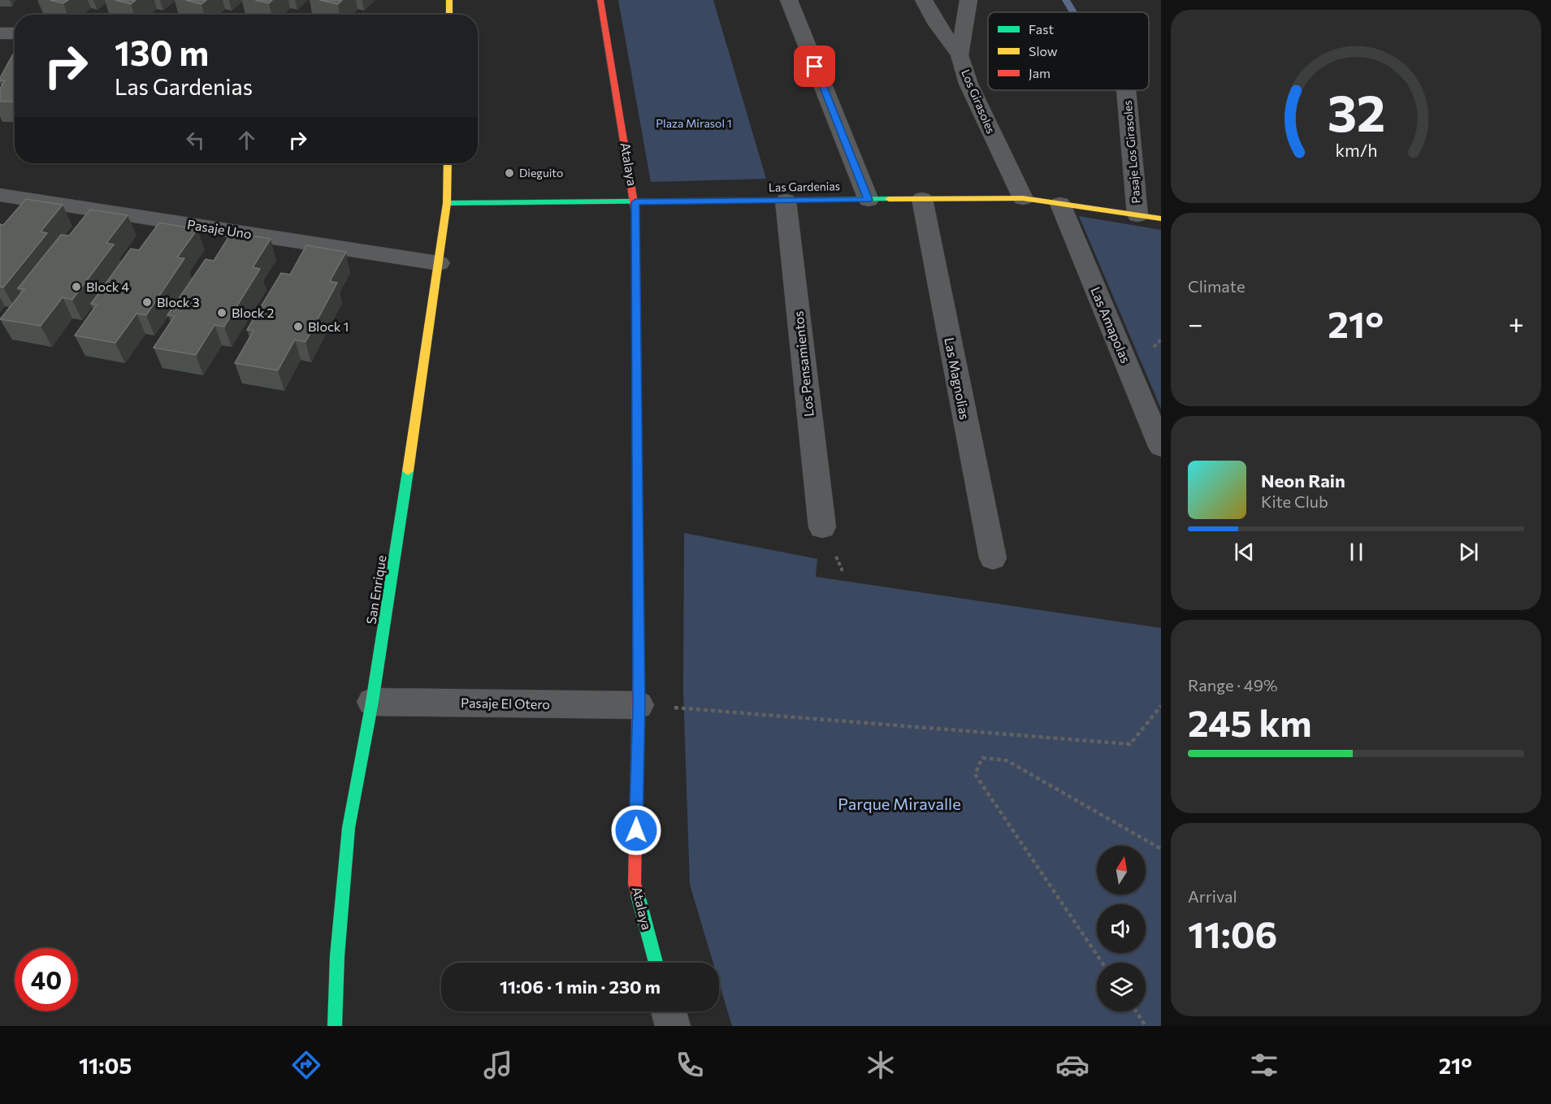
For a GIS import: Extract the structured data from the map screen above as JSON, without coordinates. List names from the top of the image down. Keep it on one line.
{"streets":{"street":["Los Girasoles","Pasaje Los Girasoles","Atalaya","Las Gardenias","Pasaje Uno","Las Amapolas","Los Pensamientos","Las Magnolias","San Enrique","Pasaje El Otero"]},"crossings":[["Los Girasoles","Las Gardenias"],["Pasaje Los Girasoles","Las Gardenias"],["Atalaya","Las Gardenias"],["Atalaya","Pasaje El Otero"],["Las Gardenias","Las Amapolas"],["Las Gardenias","Los Pensamientos"],["Las Gardenias","Las Magnolias"],["Las Gardenias","San Enrique"],["Pasaje Uno","San Enrique"],["San Enrique","Pasaje El Otero"]],"parks":["Plaza Mirasol 1","Parque Miravalle"],"places":["Dieguito","Block 4","Block 3","Block 2","Block 1"],"legend":["Fast","Slow","Jam"],"north":"top","page":{"turn":["130 m","Las Gardenias"],"tile":["Climate",["Range · 49%","245 km"],["Arrival","11:06"]],"heat":["−","21°","+"],"song":["Neon Rain","Kite Club"],"limit":"40","trip":"11:06 · 1 min · 230 m","tabs":["11:05","21°"],"gauge":["32","km/h"]}}
